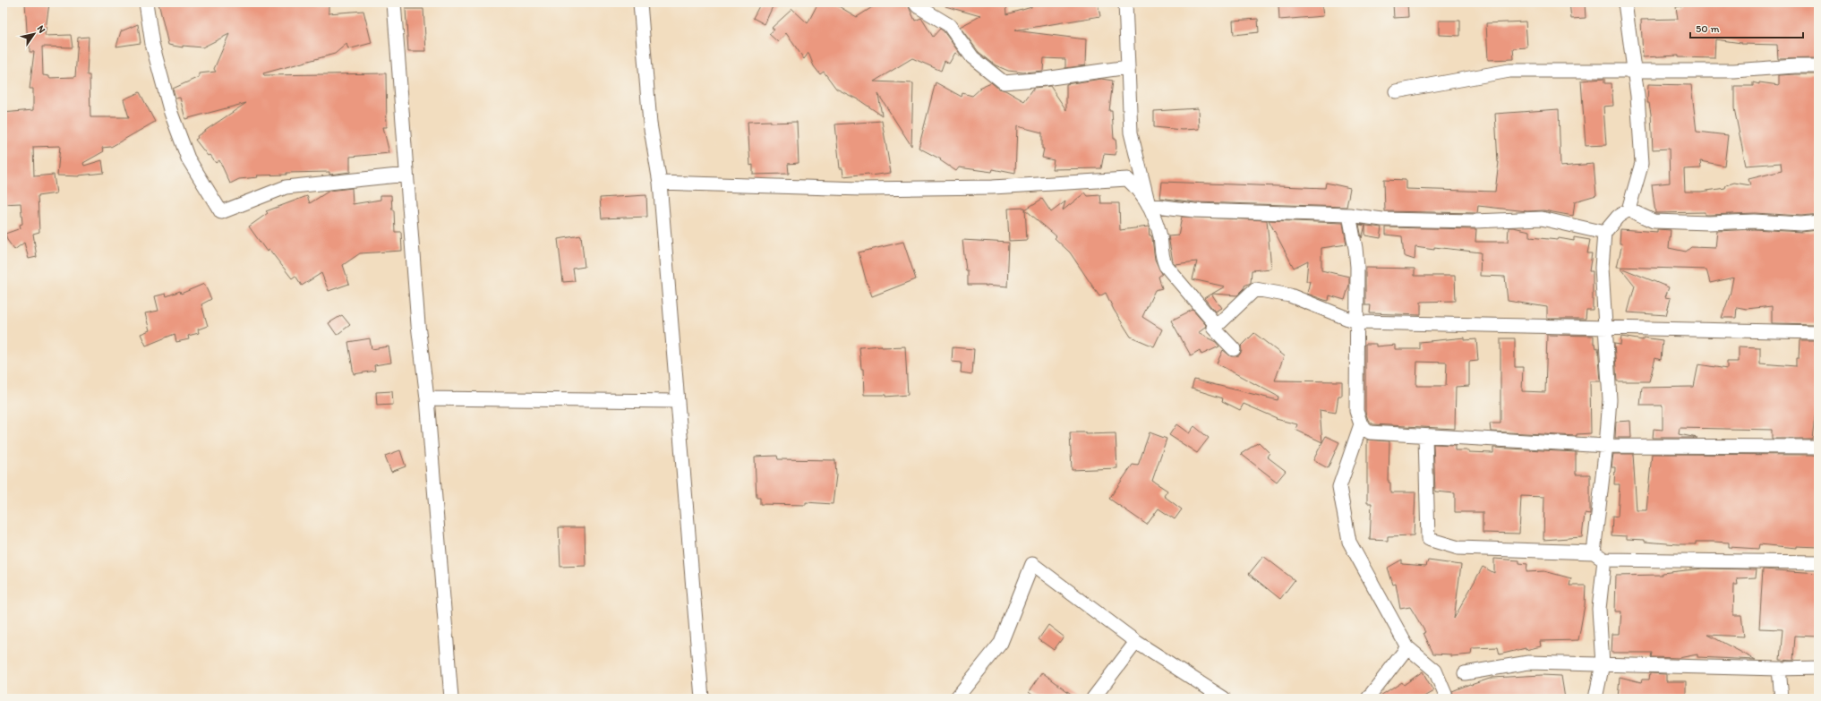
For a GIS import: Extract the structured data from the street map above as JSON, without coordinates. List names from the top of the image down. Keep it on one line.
{"scale_bar":"50 m","north":"top right"}
